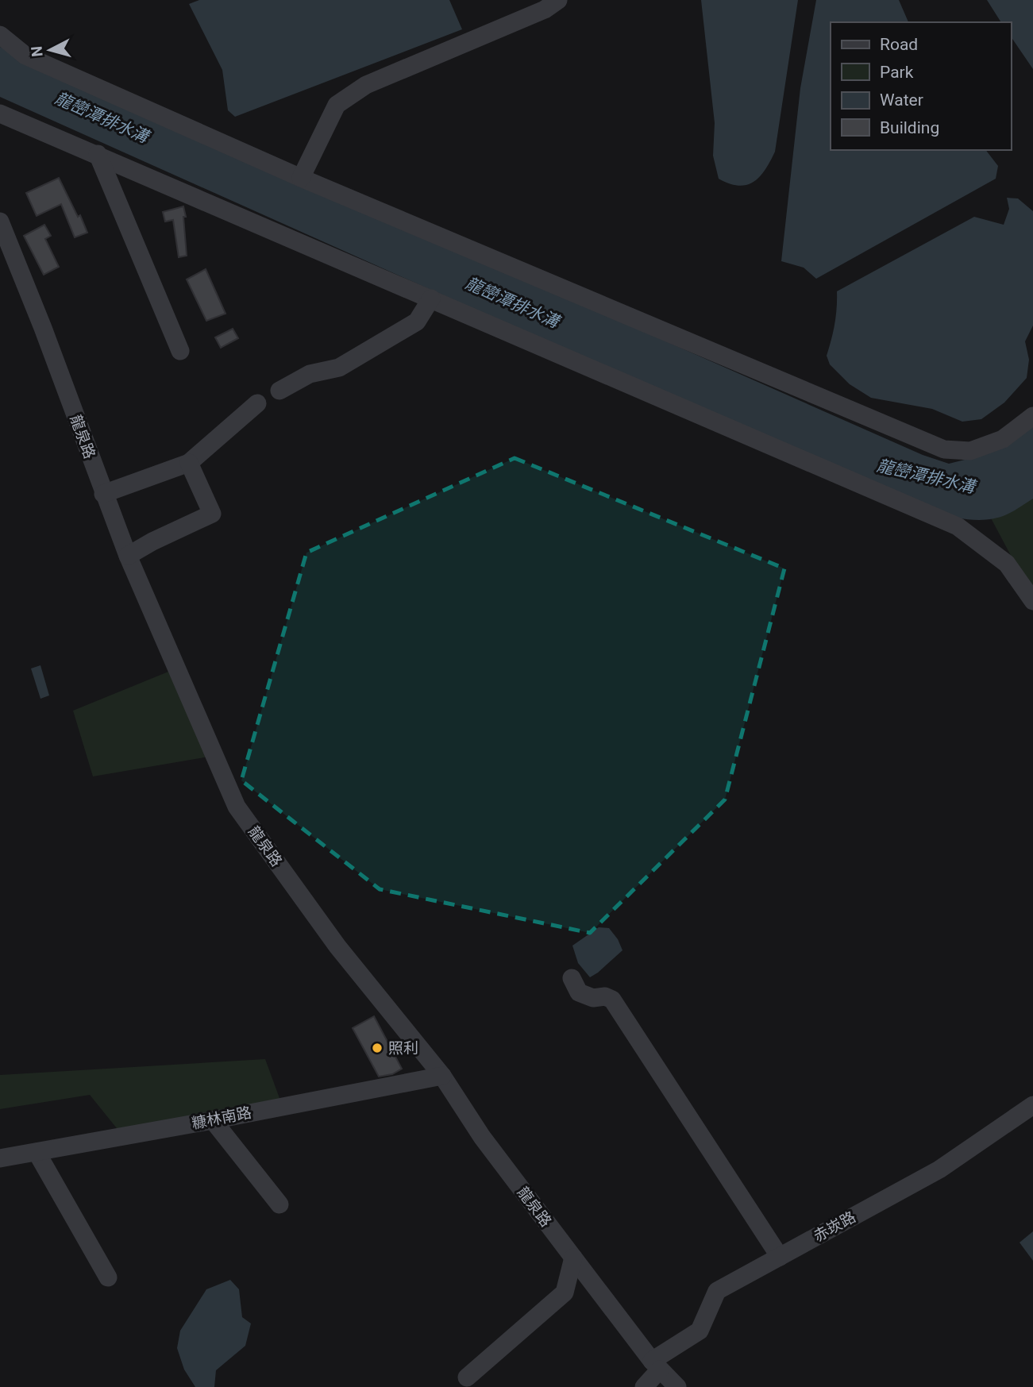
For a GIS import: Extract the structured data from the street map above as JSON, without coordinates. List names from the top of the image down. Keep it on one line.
{"streets":{"street":["龍泉路","糠林南路","赤崁路"]},"crossings":[["龍泉路","糠林南路"],["龍泉路","赤崁路"]],"water":["龍巒潭排水溝"],"places":["照利"],"legend":["Road","Park","Water","Building"],"north":"left"}
